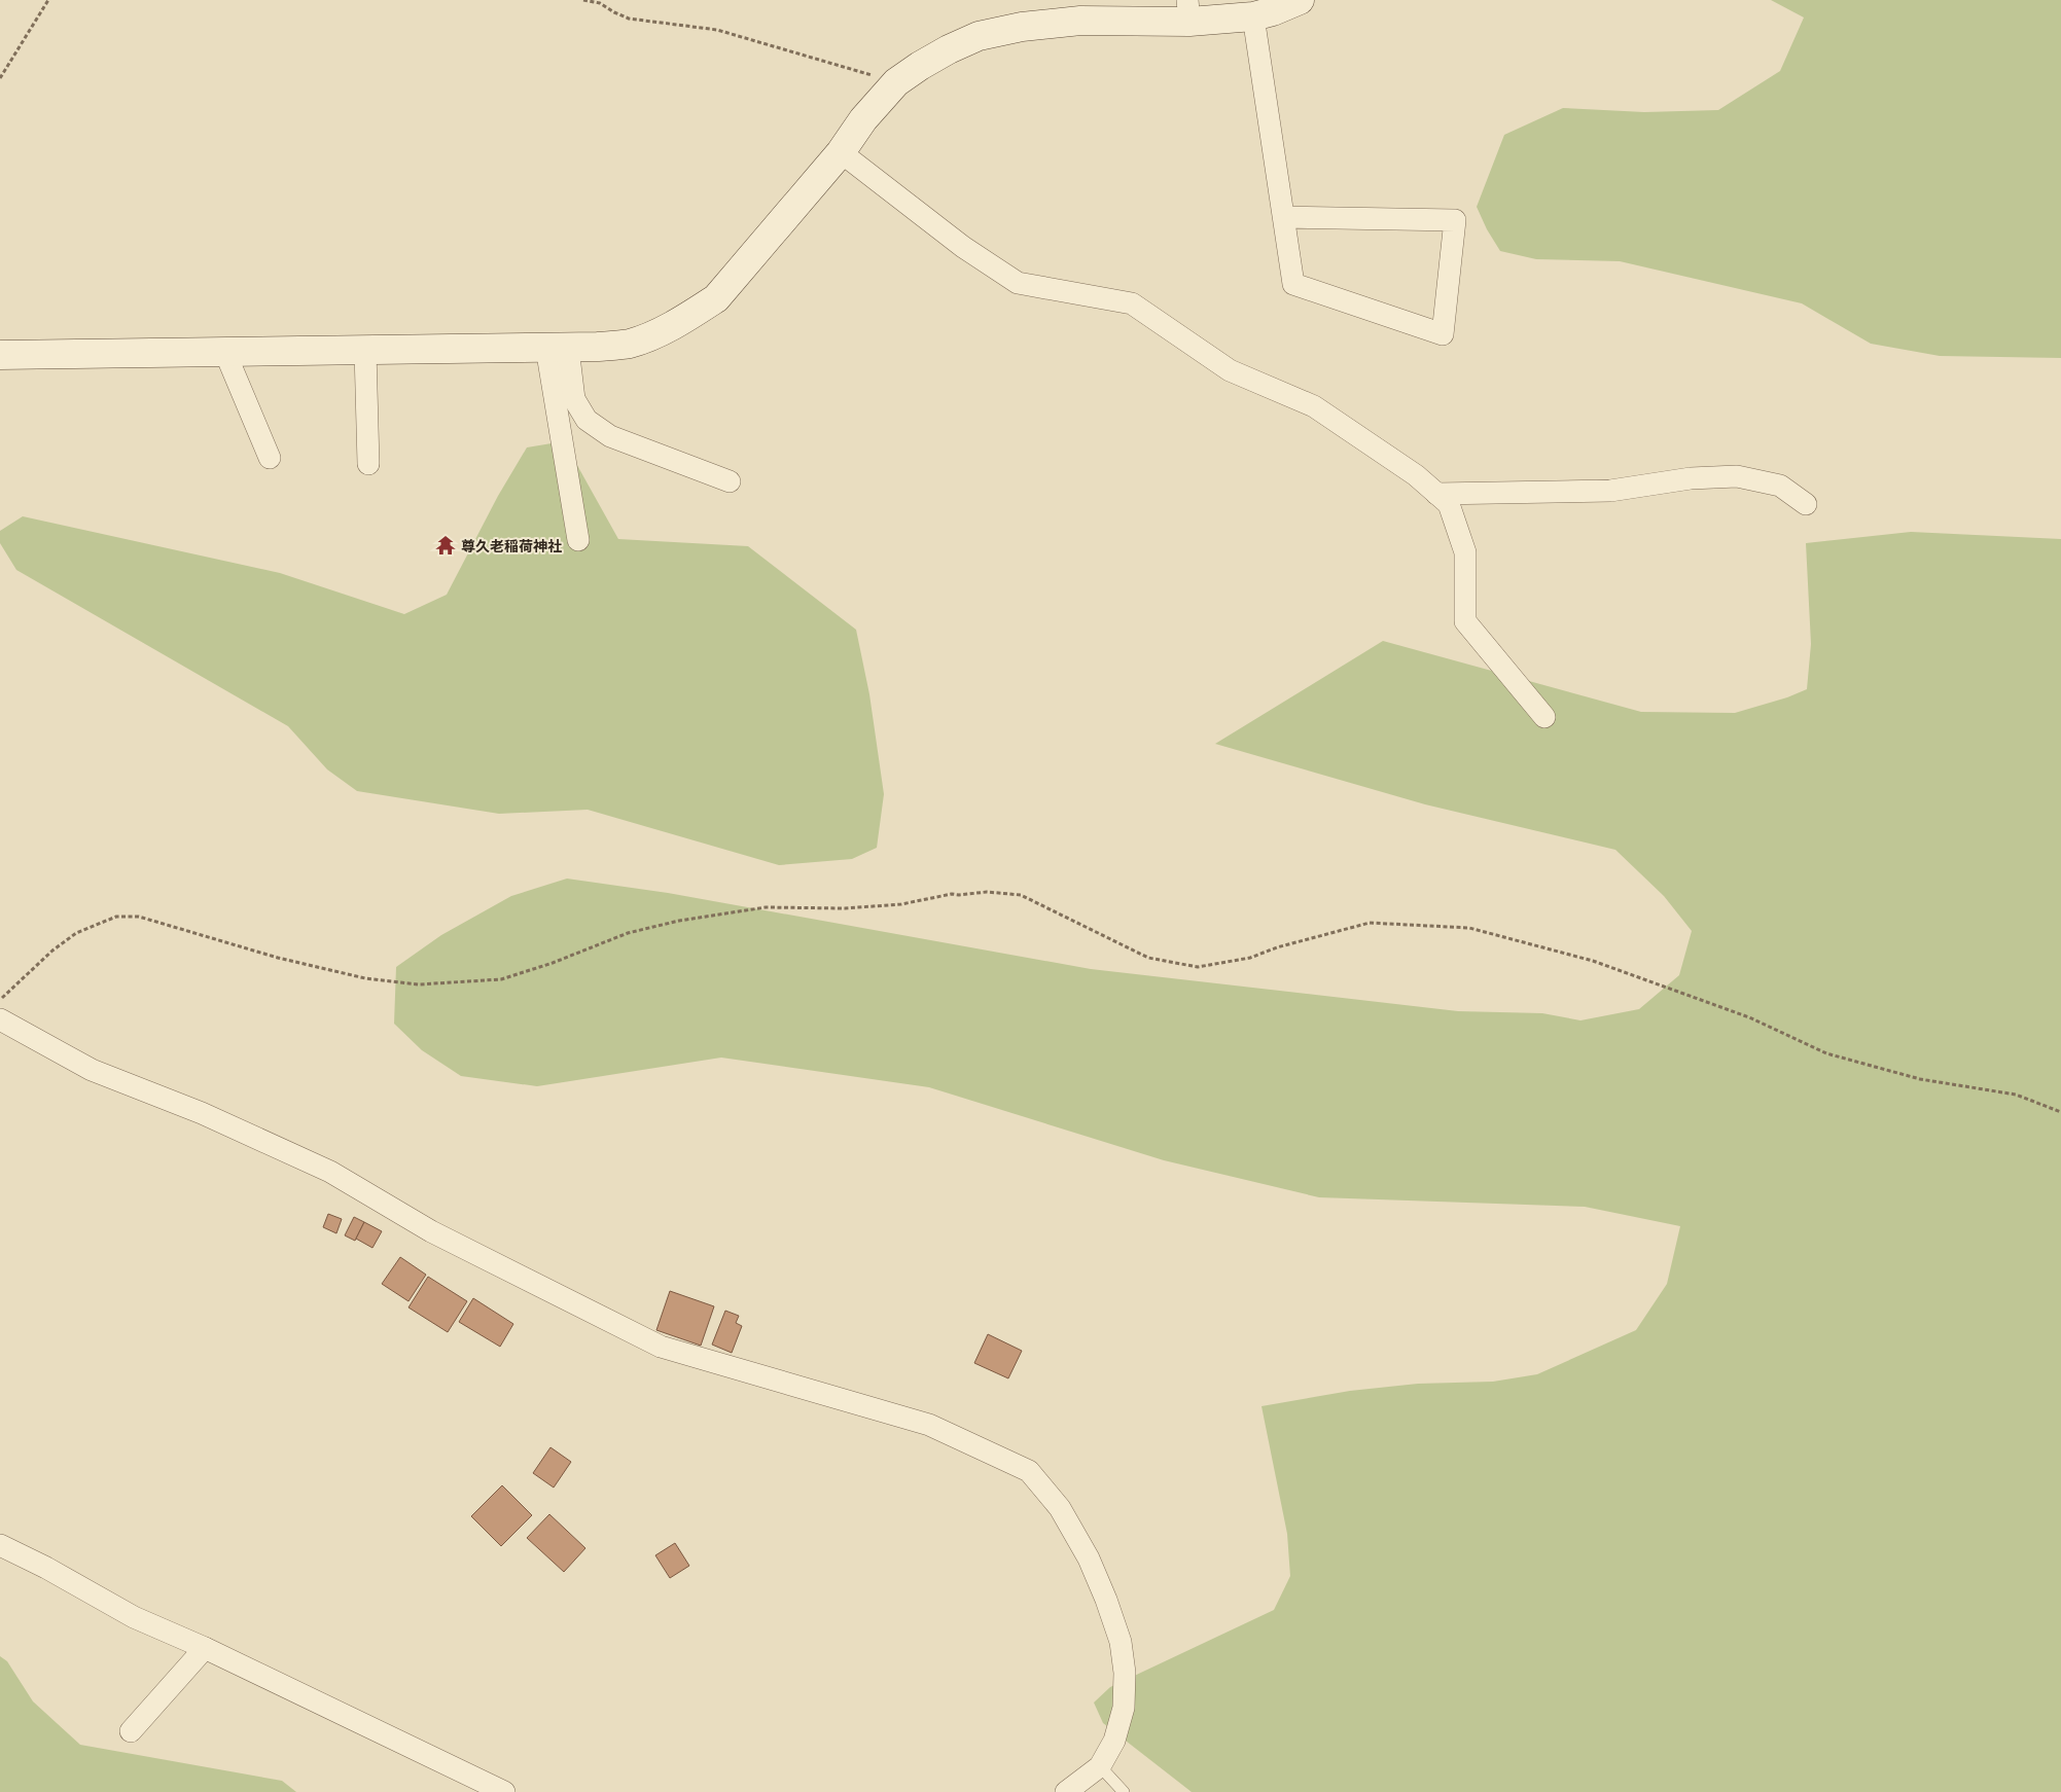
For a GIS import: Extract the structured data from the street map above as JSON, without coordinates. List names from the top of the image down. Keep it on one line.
{"places":{"temple":["尊久老稲荷神社"]}}
